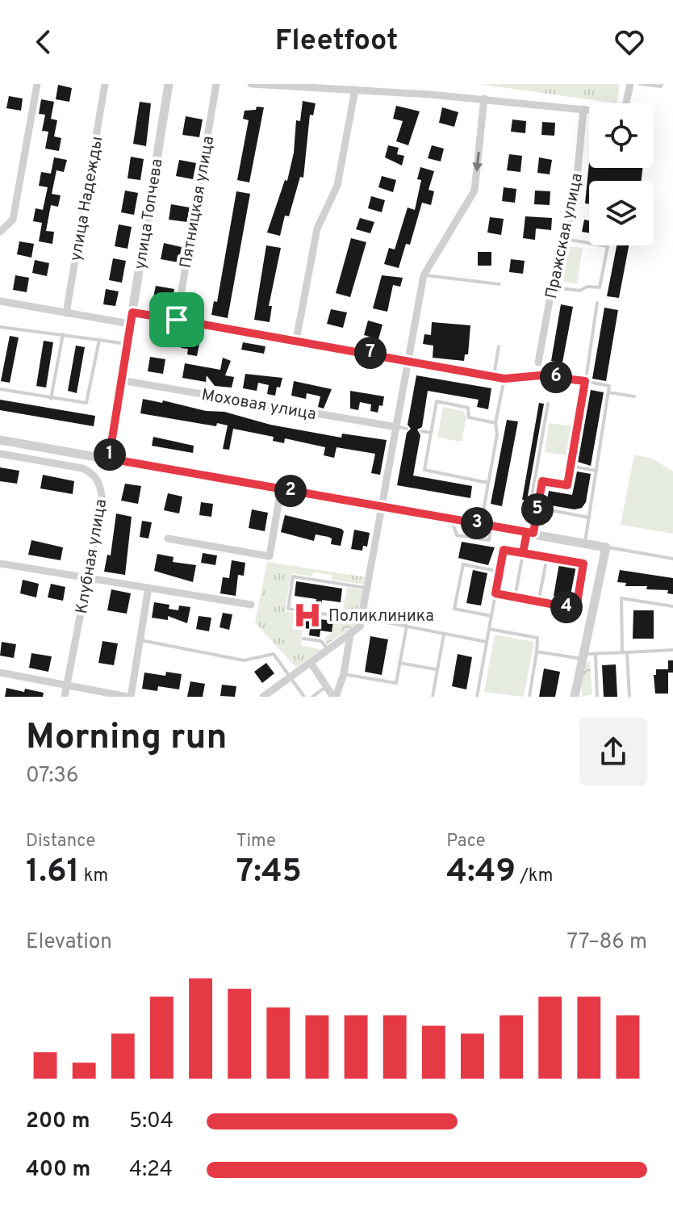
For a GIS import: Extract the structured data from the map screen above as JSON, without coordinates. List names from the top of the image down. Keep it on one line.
{"streets":{"street":["улица Надежды","Пятницкая улица","улица Топчева","Пражская улица","Моховая улица","Клубная улица"]},"crossings":[["улица Топчева","Моховая улица"]],"places":{"hospital":["Поликлиника"]},"page":{"header":"Fleetfoot","pins":["7","6","1","2","5","3","4"],"heading":["Morning run","07:36"],"stats":[["Distance","1.61 km"],["Time","7:45"],["Pace","4:49 /km"]],"chart":["Elevation","77–86 m"],"list":[{"name":"200 m","note":"5:04"},{"name":"400 m","note":"4:24"}]}}
